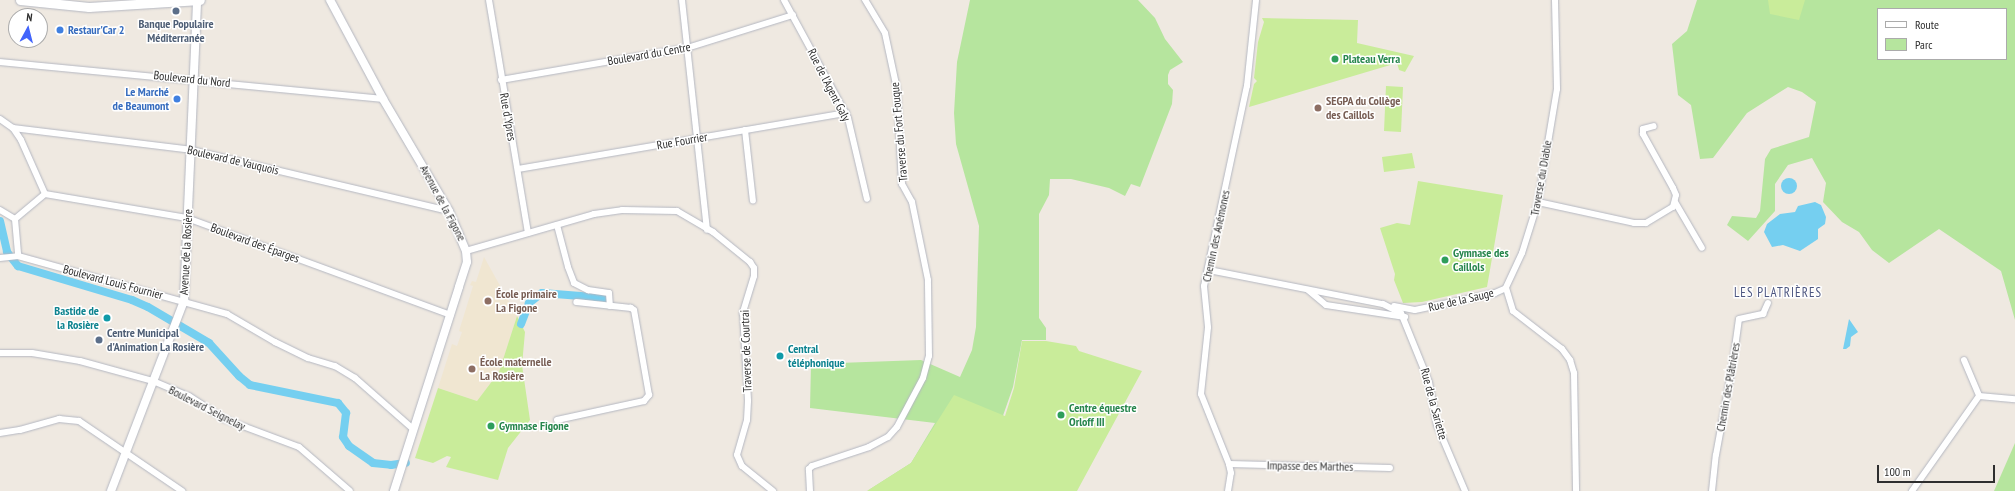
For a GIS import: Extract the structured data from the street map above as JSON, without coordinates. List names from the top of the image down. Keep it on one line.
{"streets":{"street":["Boulevard du Centre","Boulevard du Nord","Rue de l'Agent Galy","Rue d'Ypres","Traverse du Fort Fouque","Rue Fourrier","Boulevard de Vauquois","Traverse du Diable","Avenue de la Figone","Chemin des Anémones","Boulevard des Éparges","Avenue de la Rosière","Boulevard Louis Fournier","Rue de la Sauge","Traverse de Courtrai","Chemin des Plâtrières","Rue de la Sariette","Boulevard Seignelay","Impasse des Marthes"]},"crossings":[["Boulevard du Centre","Rue de l'Agent Galy"],["Boulevard du Centre","Rue d'Ypres"],["Boulevard du Nord","Avenue de la Figone"],["Boulevard du Nord","Avenue de la Rosière"],["Rue de l'Agent Galy","Rue Fourrier"],["Rue d'Ypres","Rue Fourrier"],["Rue d'Ypres","Traverse de Courtrai"],["Boulevard de Vauquois","Avenue de la Figone"],["Boulevard de Vauquois","Avenue de la Rosière"],["Traverse du Diable","Rue de la Sauge"],["Avenue de la Figone","Boulevard des Éparges"],["Avenue de la Figone","Boulevard Louis Fournier"],["Avenue de la Figone","Traverse de Courtrai"],["Chemin des Anémones","Impasse des Marthes"],["Boulevard des Éparges","Avenue de la Rosière"],["Avenue de la Rosière","Boulevard Louis Fournier"],["Avenue de la Rosière","Boulevard Seignelay"],["Rue de la Sauge","Rue de la Sariette"]],"districts":["LES PLATRIÈRES"],"places":["Banque Populaire Méditerranée","Restaur'Car 2","Plateau Verra","Le Marché de Beaumont","SEGPA du Collège des Caillols","Gymnase des Caillols","École primaire La Figone","Bastide de la Rosière","Centre Municipal d'Animation La Rosière","Central téléphonique","École maternelle La Rosière","Centre équestre Orloff III","Gymnase Figone"],"legend":["Route","Parc"],"scale_bar":"100 m","north":"top"}
